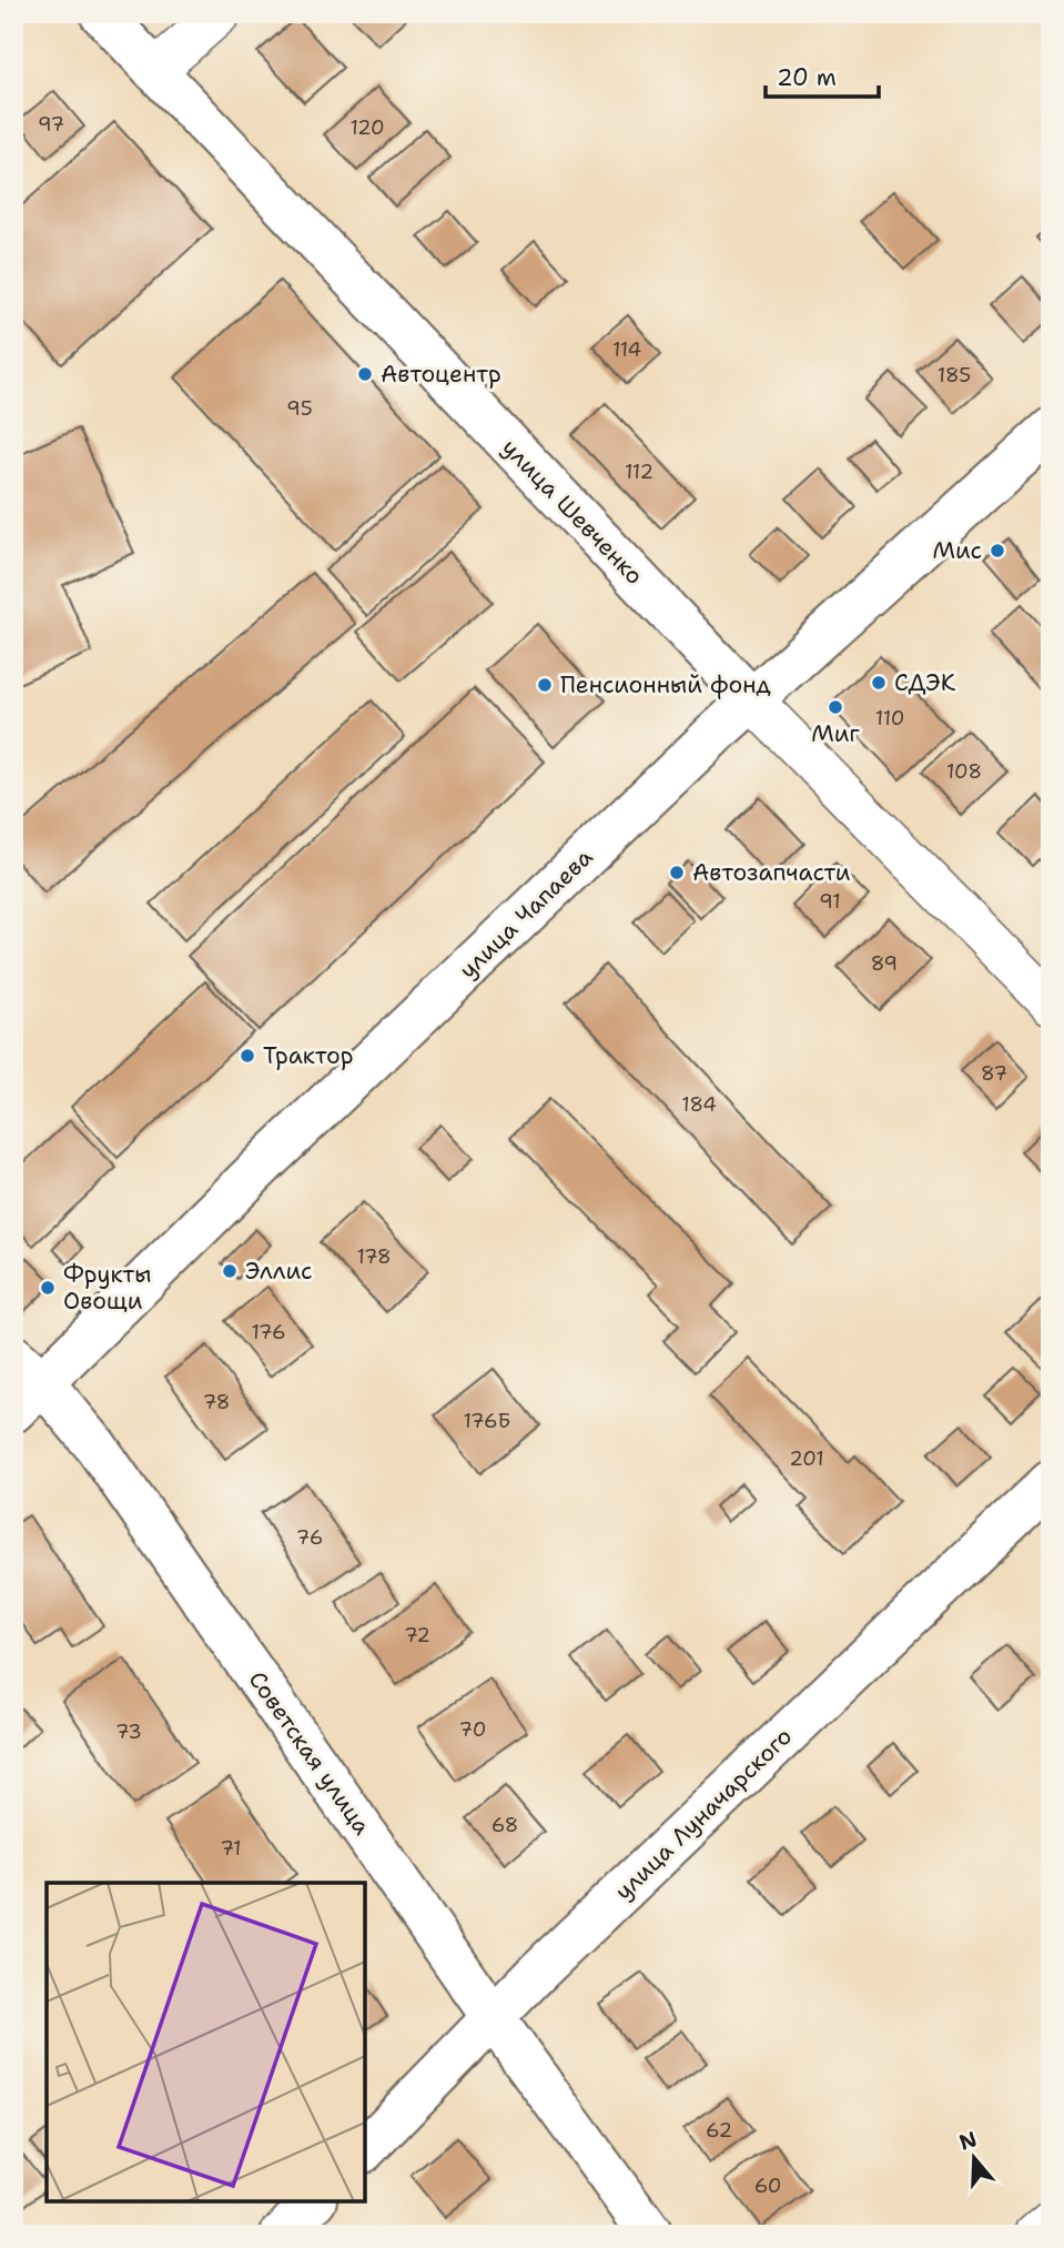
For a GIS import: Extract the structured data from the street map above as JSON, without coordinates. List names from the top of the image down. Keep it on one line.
{"streets":{"main road":["улица Шевченко","улица Чапаева","Советская улица","улица Луначарского"]},"crossings":[["улица Шевченко","улица Чапаева"],["улица Чапаева","Советская улица"],["Советская улица","улица Луначарского"]],"places":["Автоцентр","Мис","СДЭК","Пенсионный фонд","Миг","Автозапчасти","Трактор","Эллис","Фрукты Овощи"],"house_numbers":["97","120","114","185","95","112","110","108","91","89","87","184","178","176","78","176Б","201","76","72","70","73","68","71","62","60"],"scale_bar":"20 m","north":"top"}
